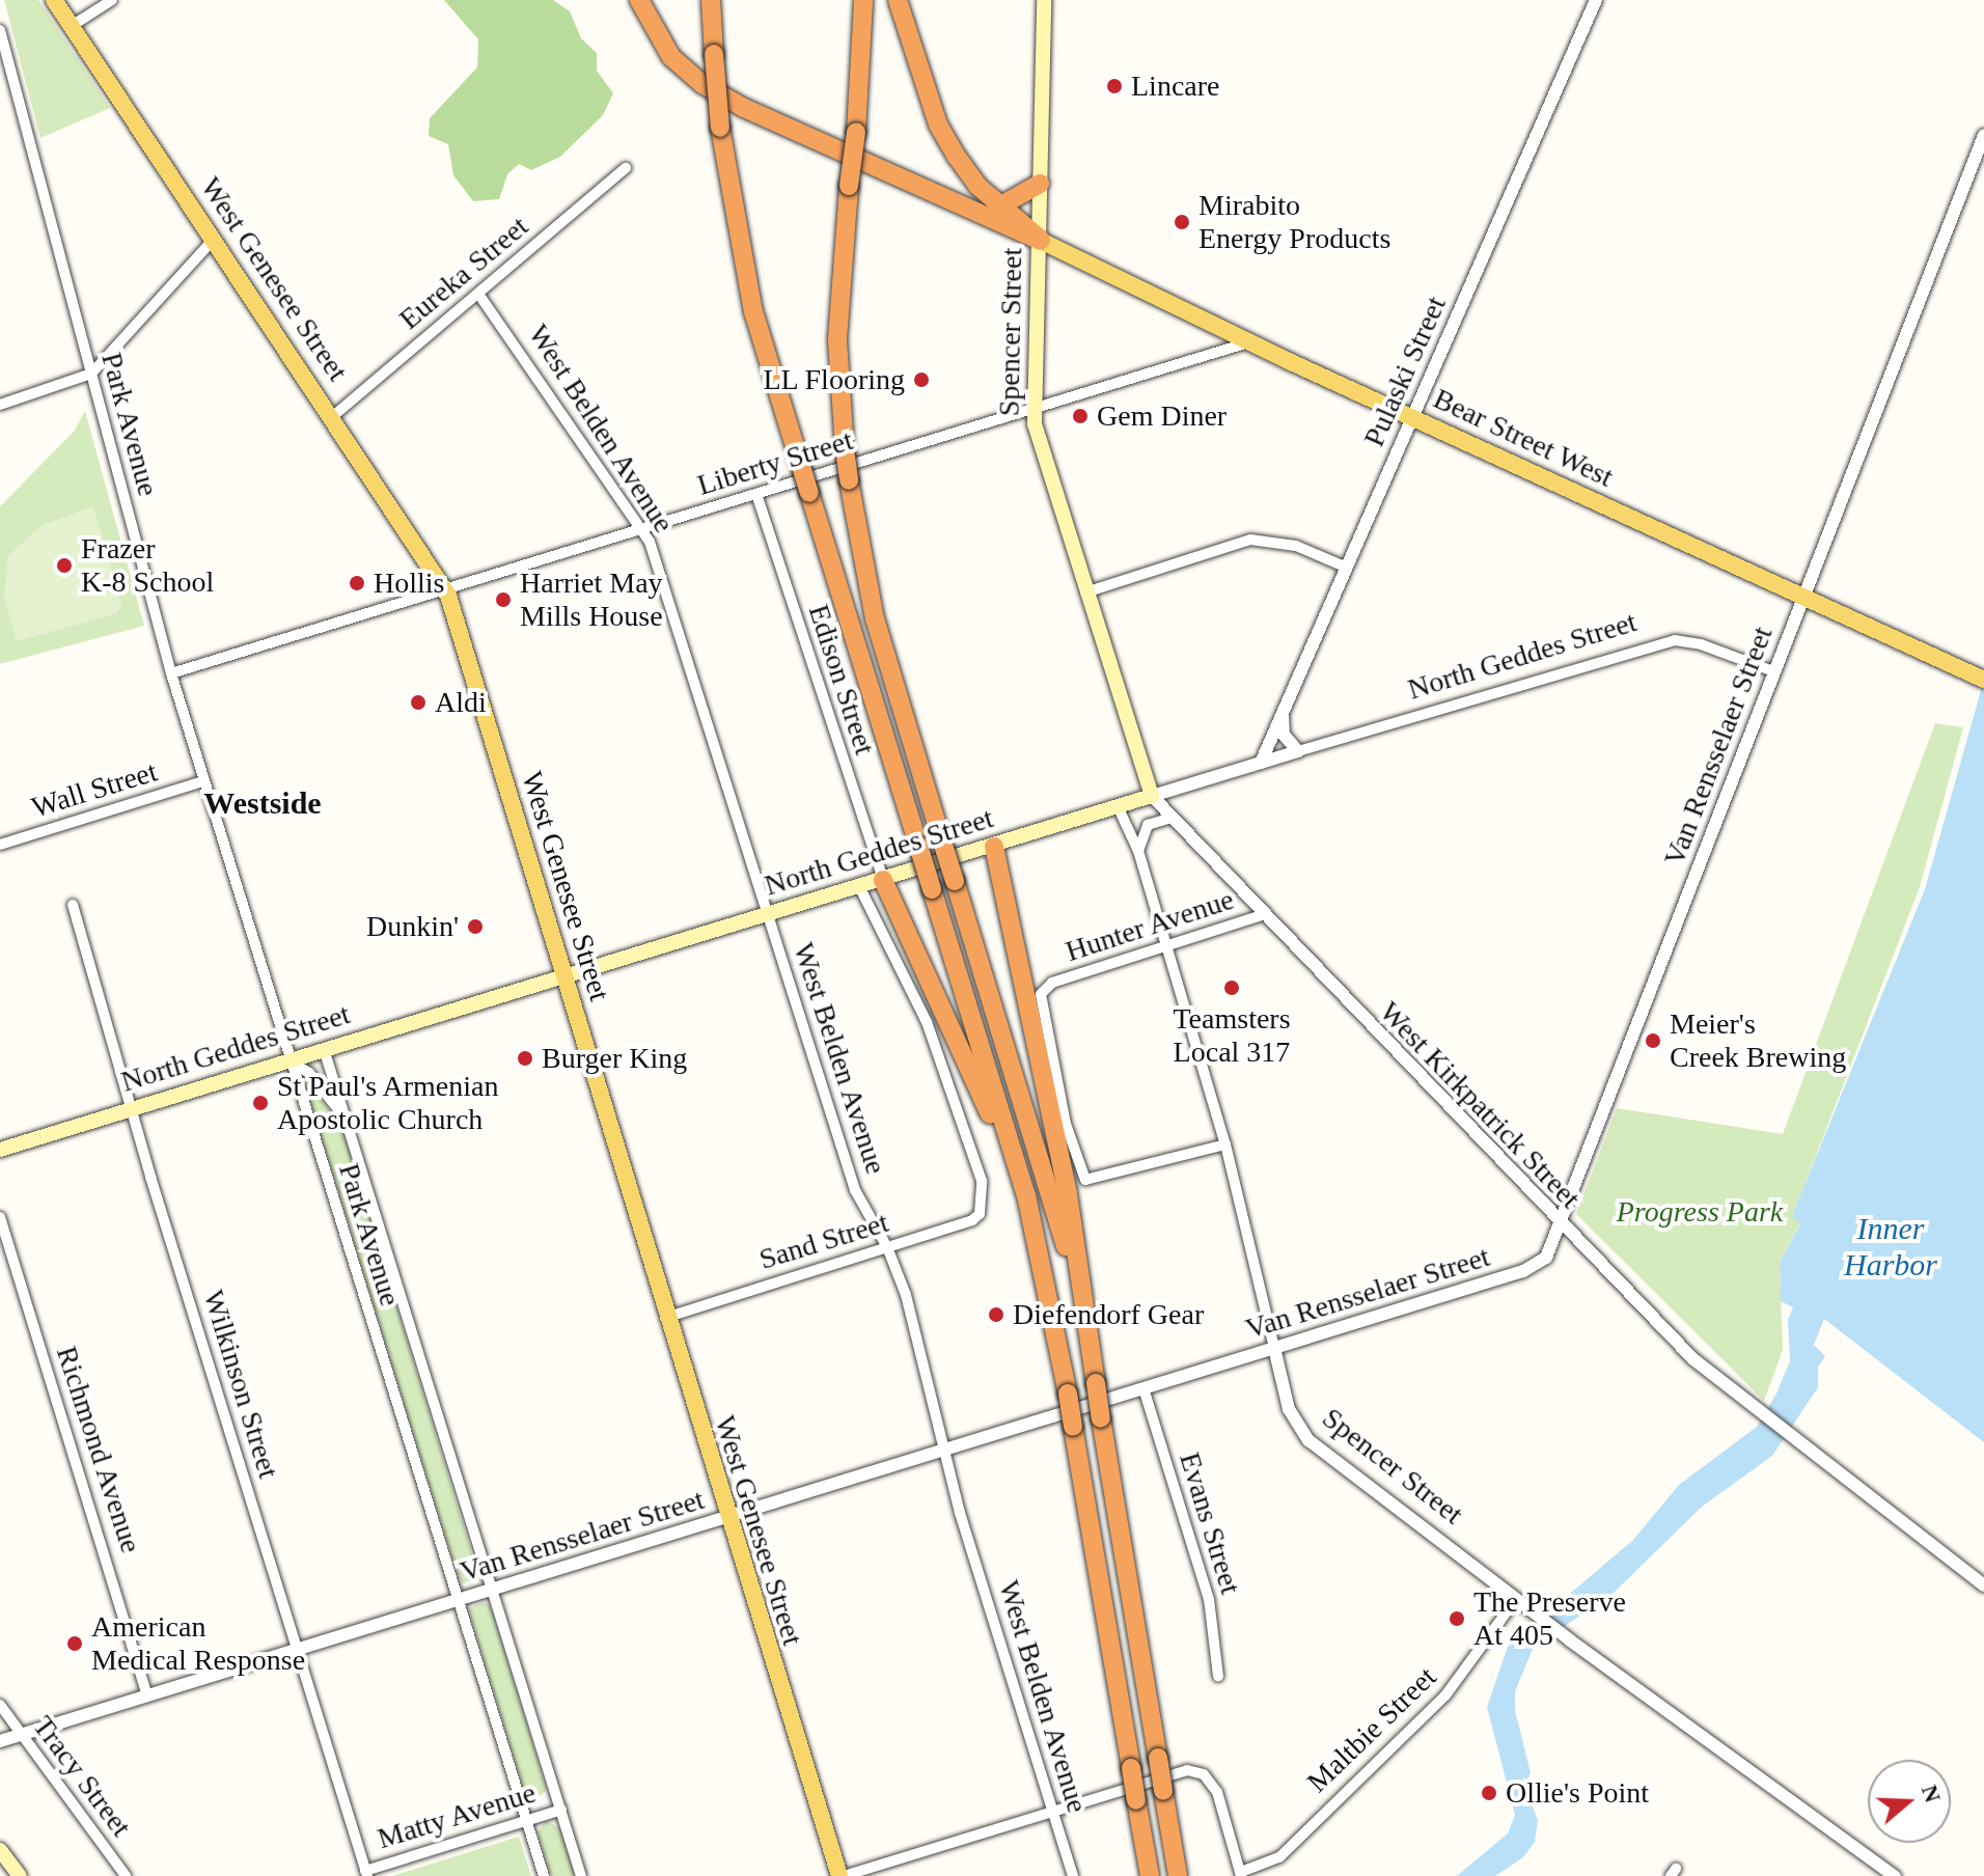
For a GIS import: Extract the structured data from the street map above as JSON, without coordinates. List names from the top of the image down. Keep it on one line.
{"streets":{"main road":["West Genesee Street","Spencer Street","Bear Street West","North Geddes Street"],"street":["Eureka Street","Pulaski Street","Park Avenue","West Belden Avenue","Liberty Street","Edison Street","Van Rensselaer Street","Wall Street","Hunter Avenue","West Kirkpatrick Street","Sand Street","Wilkinson Street","Richmond Avenue","Evans Street","Maltbie Street","Tracy Street","Matty Avenue"]},"crossings":[["Eureka Street","West Genesee Street"],["Eureka Street","West Belden Avenue"],["West Genesee Street","Liberty Street"],["West Genesee Street","North Geddes Street"],["West Genesee Street","Van Rensselaer Street"],["West Genesee Street","Sand Street"],["Spencer Street","Bear Street West"],["Spencer Street","Liberty Street"],["Spencer Street","North Geddes Street"],["Spencer Street","Van Rensselaer Street"],["Spencer Street","Hunter Avenue"],["Spencer Street","West Kirkpatrick Street"],["Spencer Street","Maltbie Street"],["Pulaski Street","Bear Street West"],["Pulaski Street","North Geddes Street"],["Park Avenue","Liberty Street"],["Park Avenue","North Geddes Street"],["Park Avenue","Van Rensselaer Street"],["Park Avenue","Wall Street"],["Park Avenue","Matty Avenue"],["West Belden Avenue","Liberty Street"],["West Belden Avenue","North Geddes Street"],["West Belden Avenue","Van Rensselaer Street"],["West Belden Avenue","Sand Street"],["Bear Street West","Liberty Street"],["Bear Street West","Van Rensselaer Street"],["Liberty Street","Edison Street"],["North Geddes Street","Edison Street"],["North Geddes Street","Van Rensselaer Street"],["North Geddes Street","West Kirkpatrick Street"],["North Geddes Street","Sand Street"],["North Geddes Street","Wilkinson Street"],["Van Rensselaer Street","West Kirkpatrick Street"],["Van Rensselaer Street","Wilkinson Street"],["Van Rensselaer Street","Richmond Avenue"],["Van Rensselaer Street","Evans Street"],["Van Rensselaer Street","Tracy Street"],["Hunter Avenue","West Kirkpatrick Street"],["Wilkinson Street","Matty Avenue"]],"districts":["Westside"],"water":["Inner Harbor"],"parks":["Progress Park"],"places":["Lincare","Mirabito Energy Products","LL Flooring","Gem Diner","Frazer K-8 School","Hollis","Harriet May Mills House","Aldi","Dunkin'","Teamsters Local 317","Meier's Creek Brewing","Burger King","St Paul's Armenian Apostolic Church","Diefendorf Gear","The Preserve At 405","American Medical Response","Ollie's Point"],"north":"right"}
